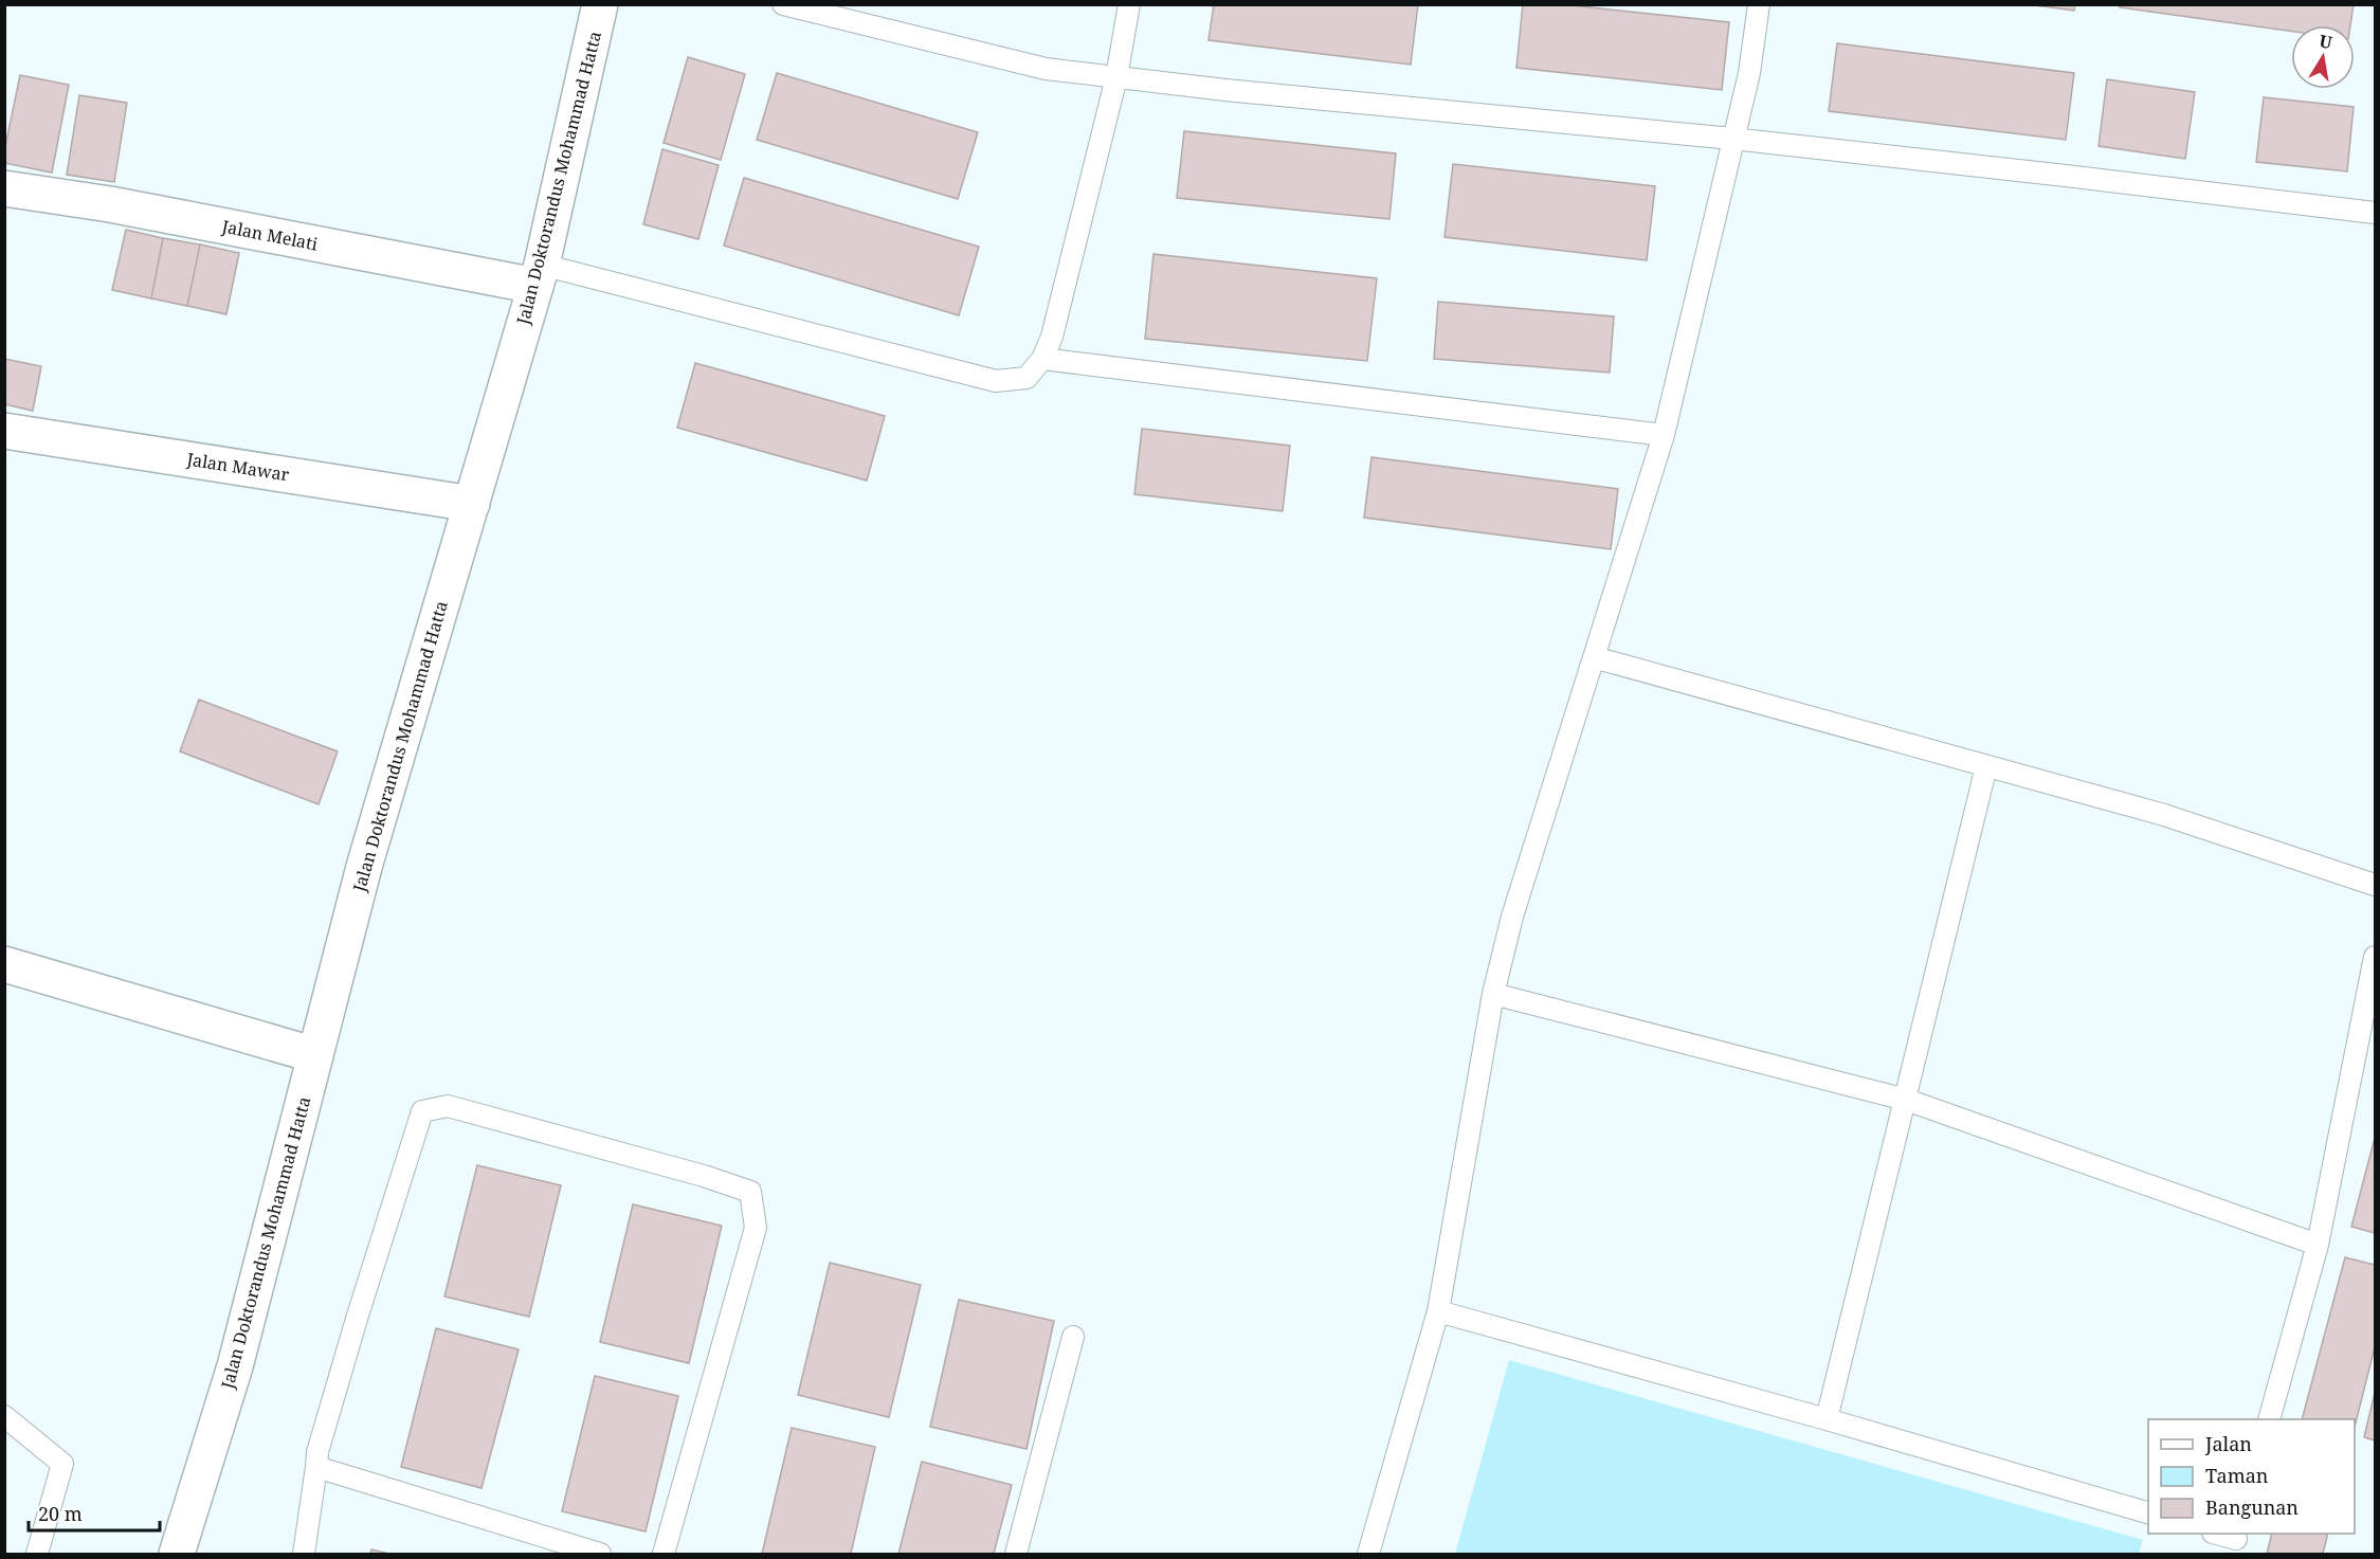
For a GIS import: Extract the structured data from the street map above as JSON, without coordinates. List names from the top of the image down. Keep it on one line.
{"streets":{"street":["Jalan Doktorandus Mohammad Hatta","Jalan Melati","Jalan Mawar"]},"crossings":[["Jalan Doktorandus Mohammad Hatta","Jalan Melati"],["Jalan Doktorandus Mohammad Hatta","Jalan Mawar"]],"legend":["Jalan","Taman","Bangunan"],"scale_bar":"20 m","north":"top"}
